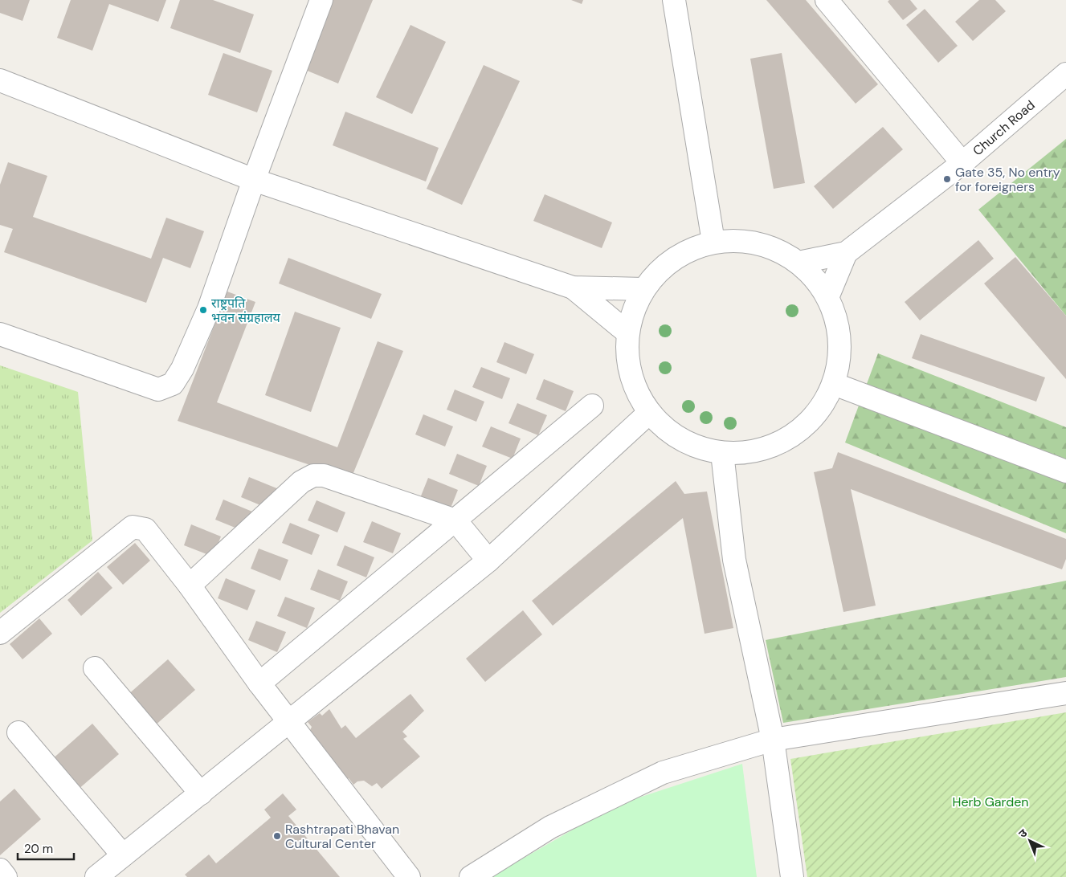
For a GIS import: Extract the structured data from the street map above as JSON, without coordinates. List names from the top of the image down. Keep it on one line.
{"streets":{"street":["Church Road"]},"parks":["Herb Garden"],"places":["Gate 35, No entry for foreigners","राष्ट्रपति भवन संग्रहालय","Rashtrapati Bhavan Cultural Center"],"scale_bar":"20 m","north":"top left"}
